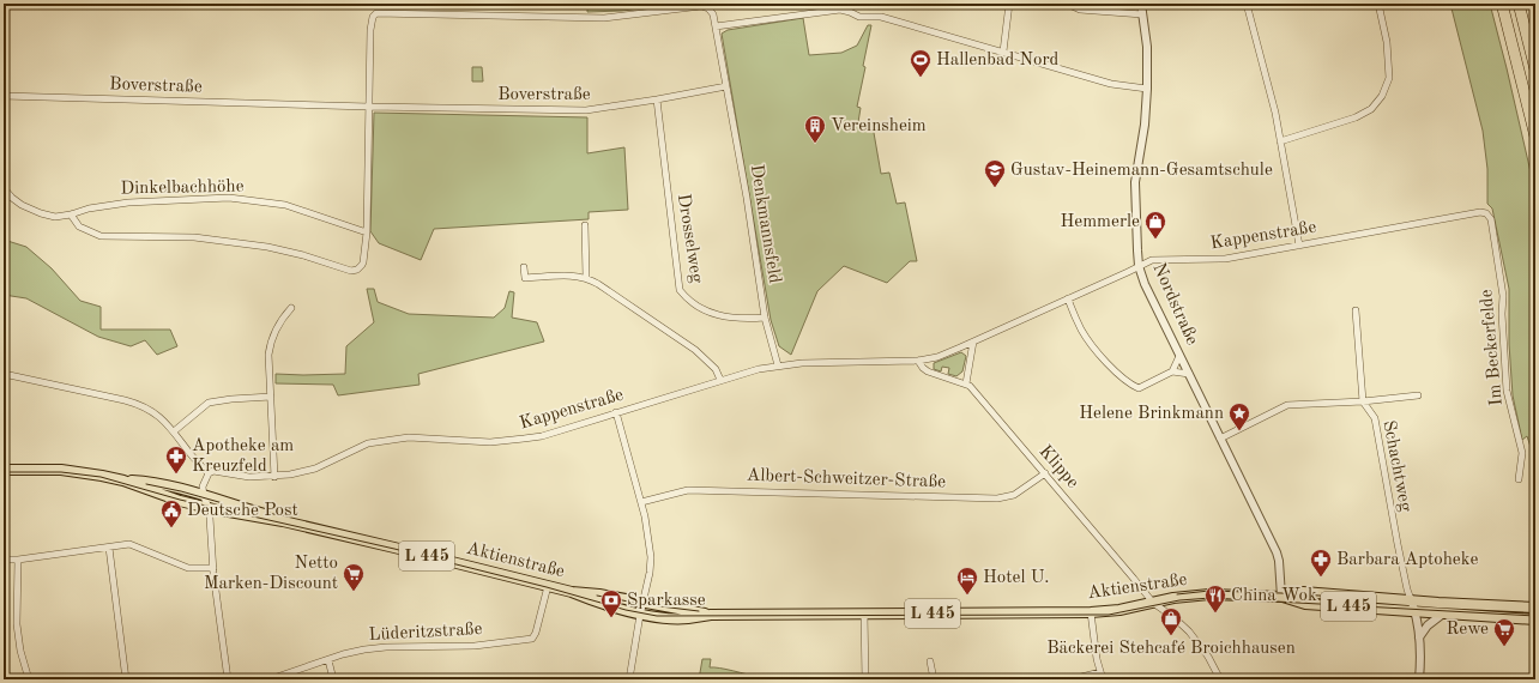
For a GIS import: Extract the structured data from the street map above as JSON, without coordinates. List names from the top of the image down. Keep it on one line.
{"streets":{"main road":["L 445","Aktienstraße"],"street":["Boverstraße","Dinkelbachhöhe","Denkmannsfeld","Kappenstraße","Drosselweg","Nordstraße","Im Beckerfelde","Schachtweg","Klippe","Albert-Schweitzer-Straße","Lüderitzstraße"]},"crossings":[["Boverstraße","Denkmannsfeld"],["Boverstraße","Drosselweg"],["Denkmannsfeld","Kappenstraße"],["Denkmannsfeld","Drosselweg"],["Kappenstraße","Nordstraße"],["Kappenstraße","Im Beckerfelde"],["Nordstraße","Aktienstraße"],["Schachtweg","Aktienstraße"],["Klippe","Albert-Schweitzer-Straße"],["Klippe","Aktienstraße"],["Aktienstraße","Lüderitzstraße"]],"places":{"sports":["Hallenbad Nord"],"building":["Vereinsheim"],"school or university":["Gustav-Heinemann-Gesamtschule"],"shop":["Hemmerle","Bäckerei Stehcafé Broichhausen"],"place":["Helene Brinkmann"],"pharmacy":["Apotheke am Kreuzfeld","Barbara Aptoheke"],"public building":["Deutsche Post"],"supermarket":["Netto Marken-Discount","Rewe"],"hotel":["Hotel U."],"restaurant":["China Wok"],"bank":["Sparkasse"]}}
